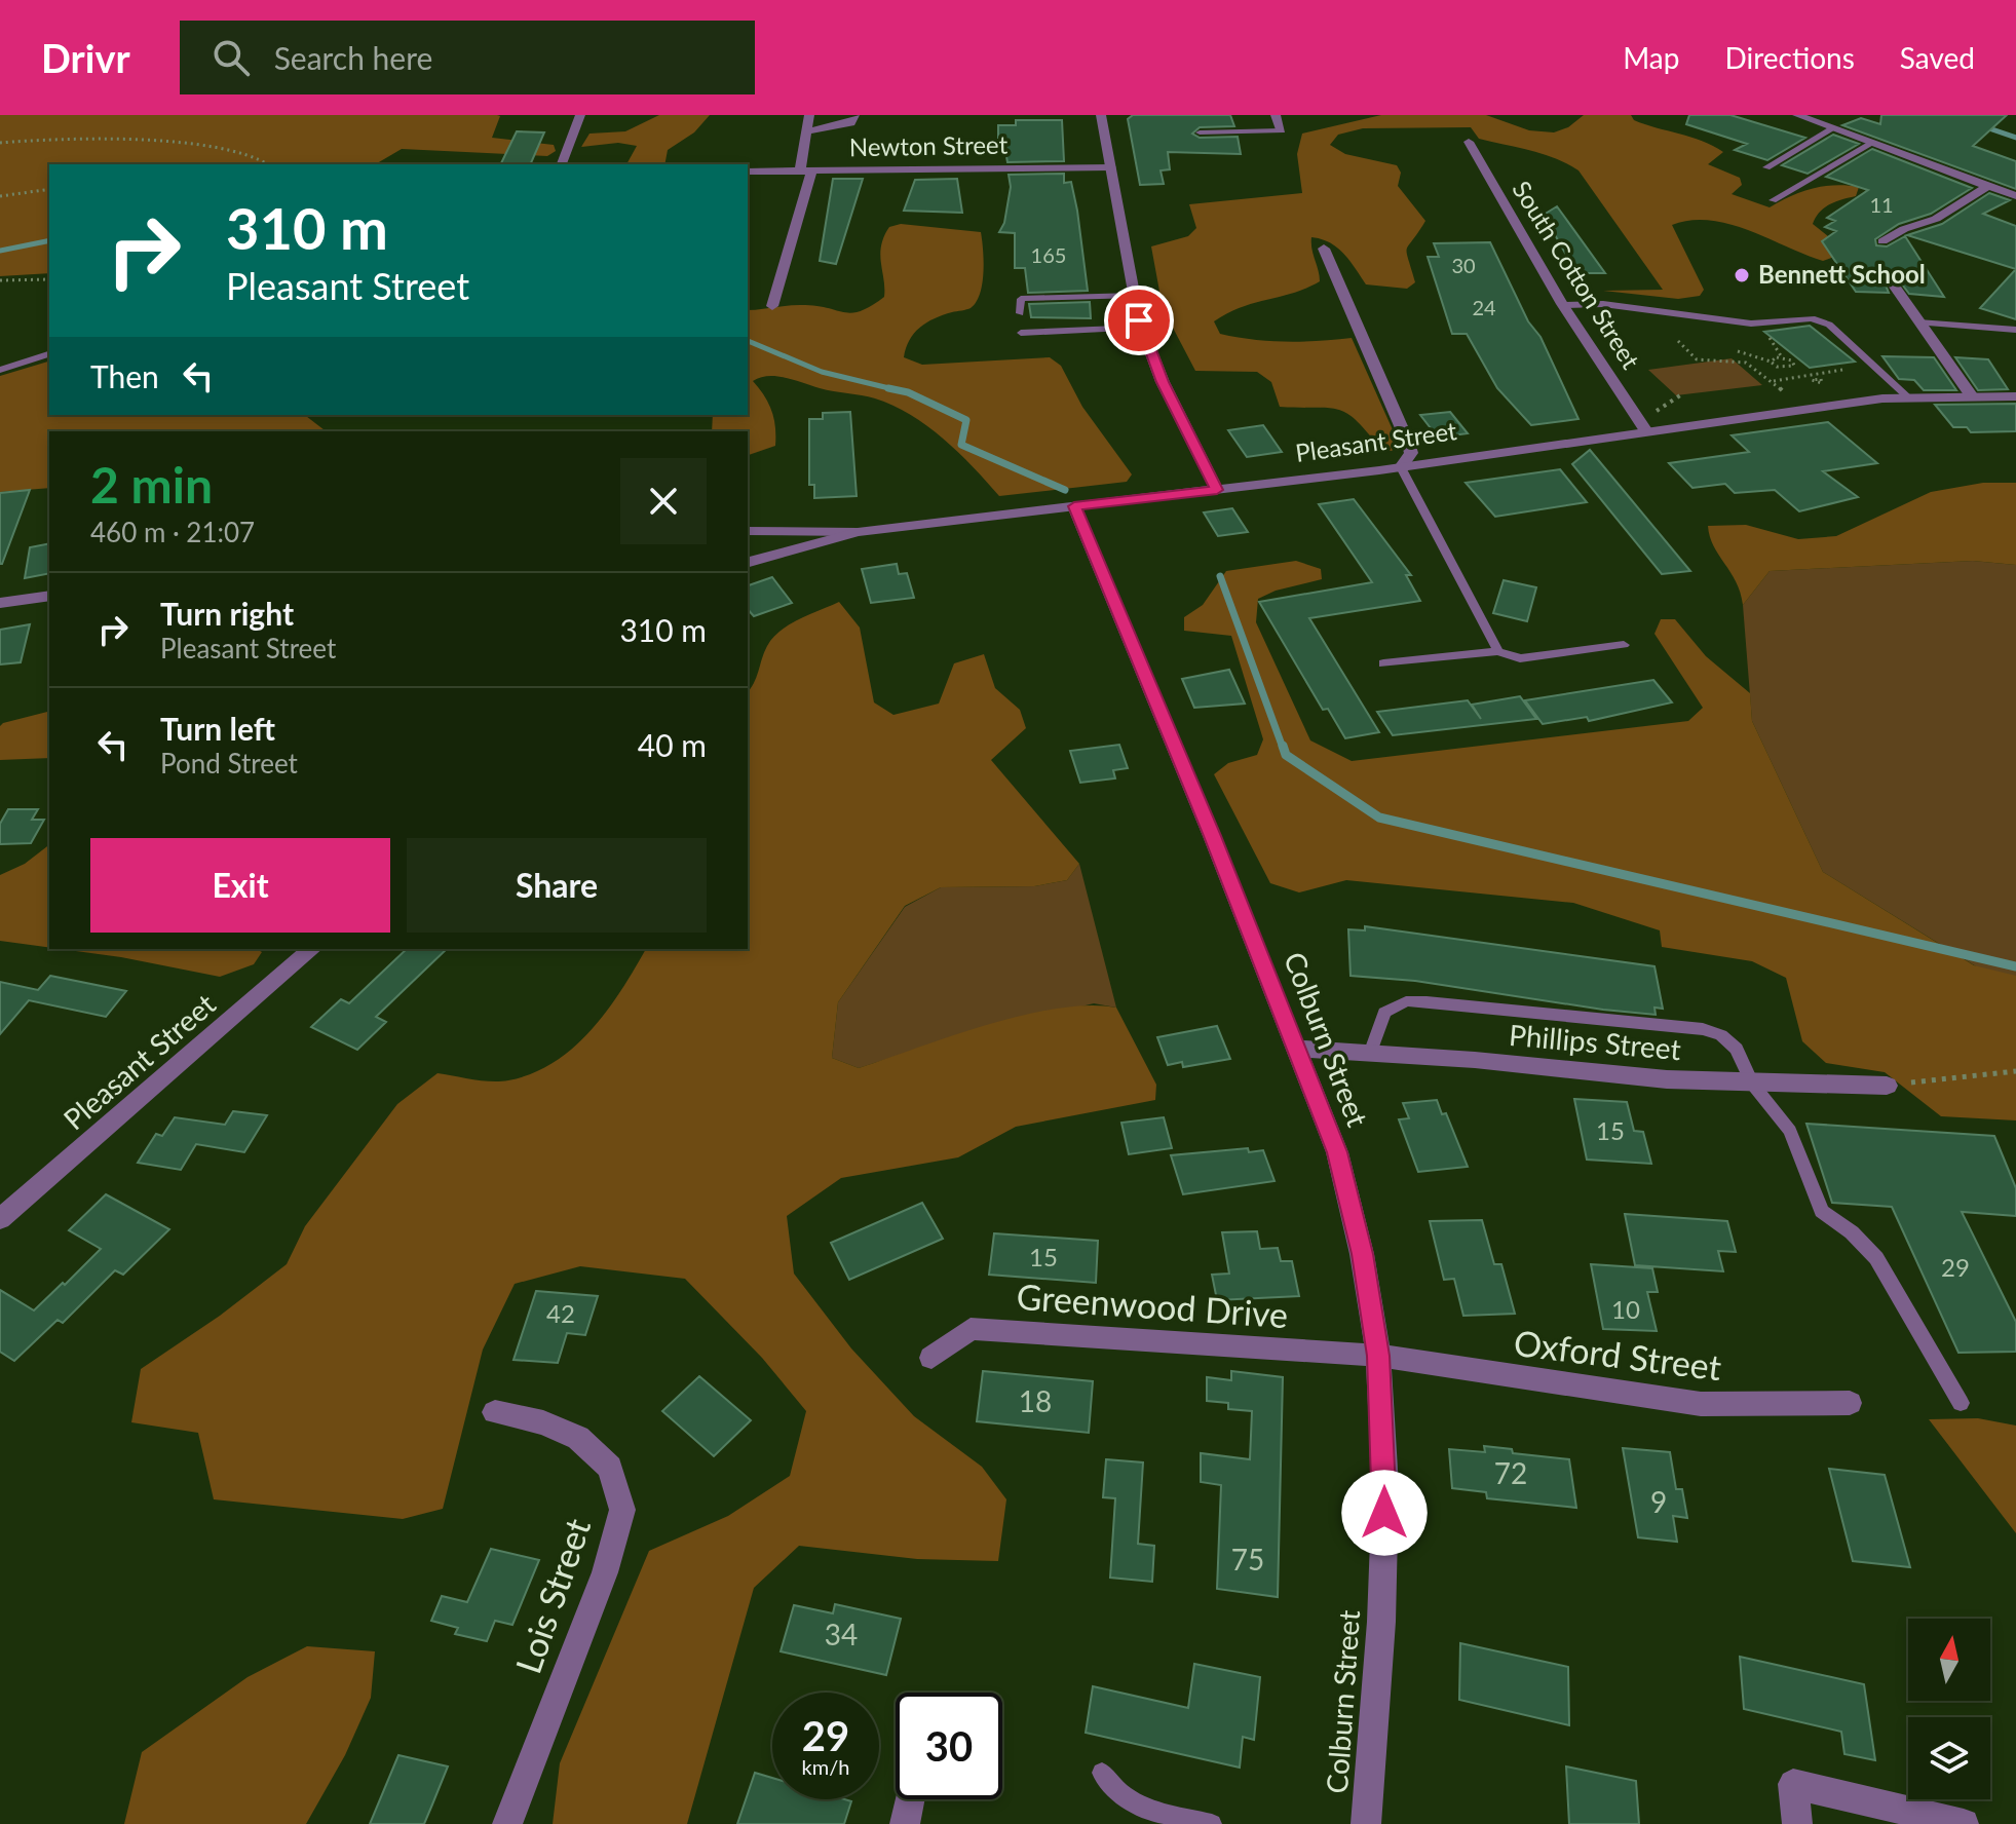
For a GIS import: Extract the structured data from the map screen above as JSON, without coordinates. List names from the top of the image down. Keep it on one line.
{"streets":{"street":["Newton Street","South Cotton Street","Pleasant Street","Colburn Street","Phillips Street","Greenwood Drive","Oxford Street","Lois Street"]},"crossings":[["South Cotton Street","Pleasant Street"],["Pleasant Street","Colburn Street"],["Colburn Street","Phillips Street"],["Colburn Street","Greenwood Drive"],["Colburn Street","Oxford Street"],["Greenwood Drive","Oxford Street"]],"places":["Bennett School"],"house_numbers":["11","165","30","24","15","15","29","10","42","18","72","9","75","34"],"north":"top","page":{"header":"Drivr","search":"Search here","nav":["Map","Directions","Saved"],"turn":["310 m","Pleasant Street"],"then":"Then","heading":["2 min","460 m · 21:07"],"list":[{"name":"Turn right","note":"Pleasant Street","value":"310 m"},{"name":"Turn left","note":"Pond Street","value":"40 m"}],"buttons":["Exit","Share"],"speed":"29 km/h","limit":"30"}}
